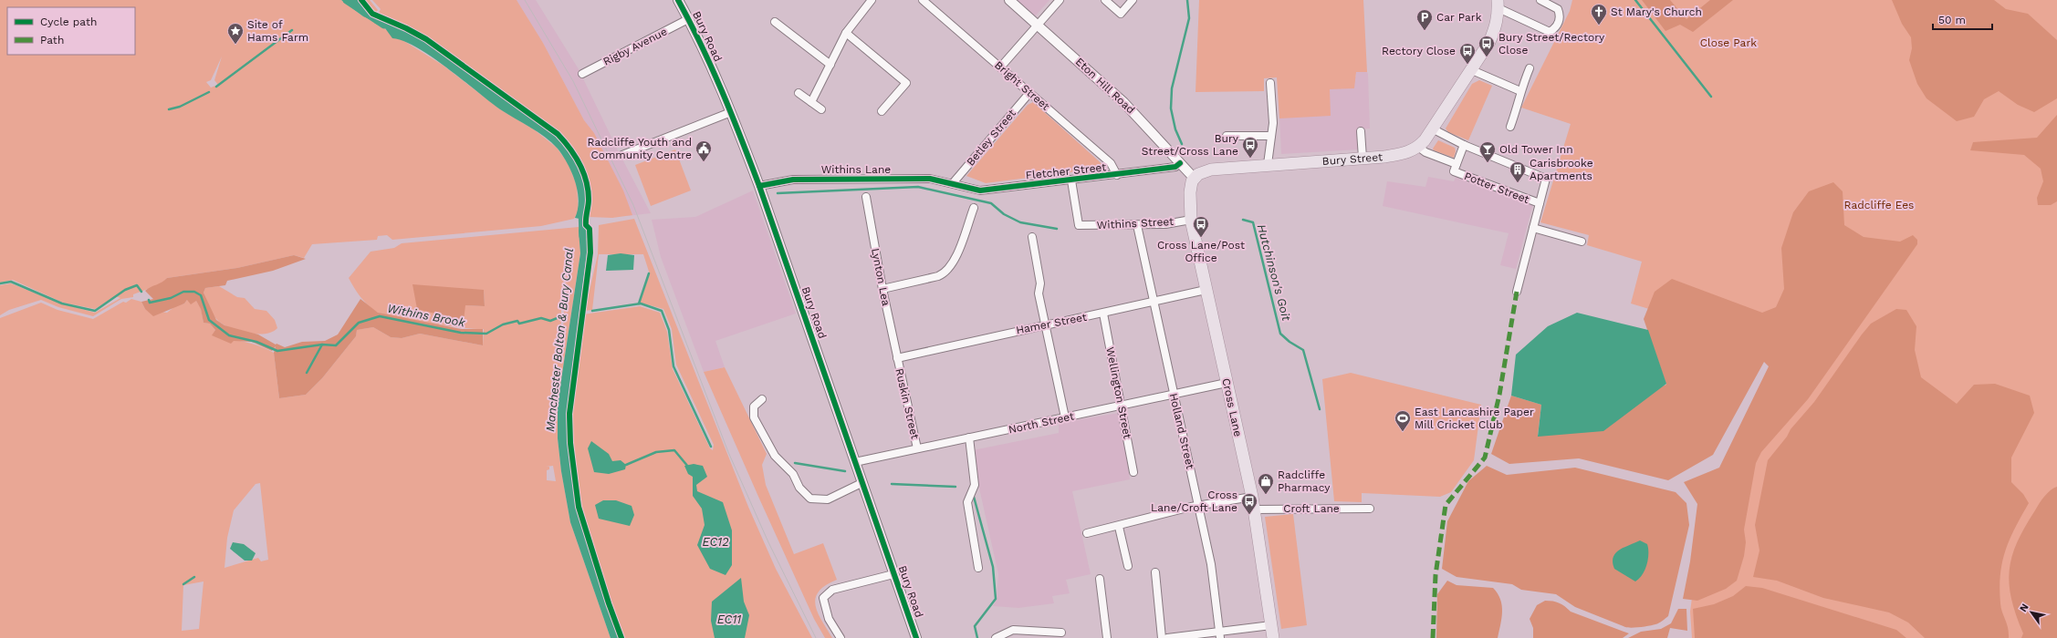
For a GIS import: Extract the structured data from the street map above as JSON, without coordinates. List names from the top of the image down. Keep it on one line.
{"streets":{"main road":["Bury Street","Cross Lane"],"street":["Bury Road","Rigby Avenue","Bright Street","Eton Hill Road","Betley Street","Withins Lane","Fletcher Street","Potter Street","Withins Street","Lynton Lea","Hamer Street","Wellington Street","Ruskin Street","North Street","Holland Street","Croft Lane"]},"crossings":[["Bury Road","Rigby Avenue"],["Bury Road","Withins Lane"],["Bury Road","North Street"],["Bright Street","Betley Street"],["Bright Street","Fletcher Street"],["Eton Hill Road","Bury Street"],["Eton Hill Road","Fletcher Street"],["Eton Hill Road","Cross Lane"],["Betley Street","Withins Lane"],["Betley Street","Fletcher Street"],["Bury Street","Potter Street"],["Bury Street","Cross Lane"],["Withins Lane","Fletcher Street"],["Fletcher Street","Withins Street"],["Withins Street","Cross Lane"],["Withins Street","Holland Street"],["Lynton Lea","Hamer Street"],["Lynton Lea","Ruskin Street"],["Hamer Street","Wellington Street"],["Hamer Street","Ruskin Street"],["Hamer Street","Cross Lane"],["Hamer Street","Holland Street"],["Wellington Street","North Street"],["Ruskin Street","North Street"],["Cross Lane","North Street"],["Cross Lane","Croft Lane"],["North Street","Holland Street"]],"water":["Hutchinson's Goit","Withins Brook","Manchester Bolton & Bury Canal","EC12","EC11"],"parks":["Close Park","Radcliffe Ees"],"places":{"church":["St Mary's Church"],"parking":["Car Park"],"place":["Site of Hams Farm"],"bus stop":["Bury Street/Rectory Close","Rectory Close","Bury Street/Cross Lane","Cross Lane/Post Office","Cross Lane/Croft Lane"],"public building":["Radcliffe Youth and Community Centre"],"bar":["Old Tower Inn"],"building":["Carisbrooke Apartments"],"sports":["East Lancashire Paper Mill Cricket Club"],"shop":["Radcliffe Pharmacy"]},"legend":["Cycle path","Path"],"scale_bar":"50 m","north":"top left"}
